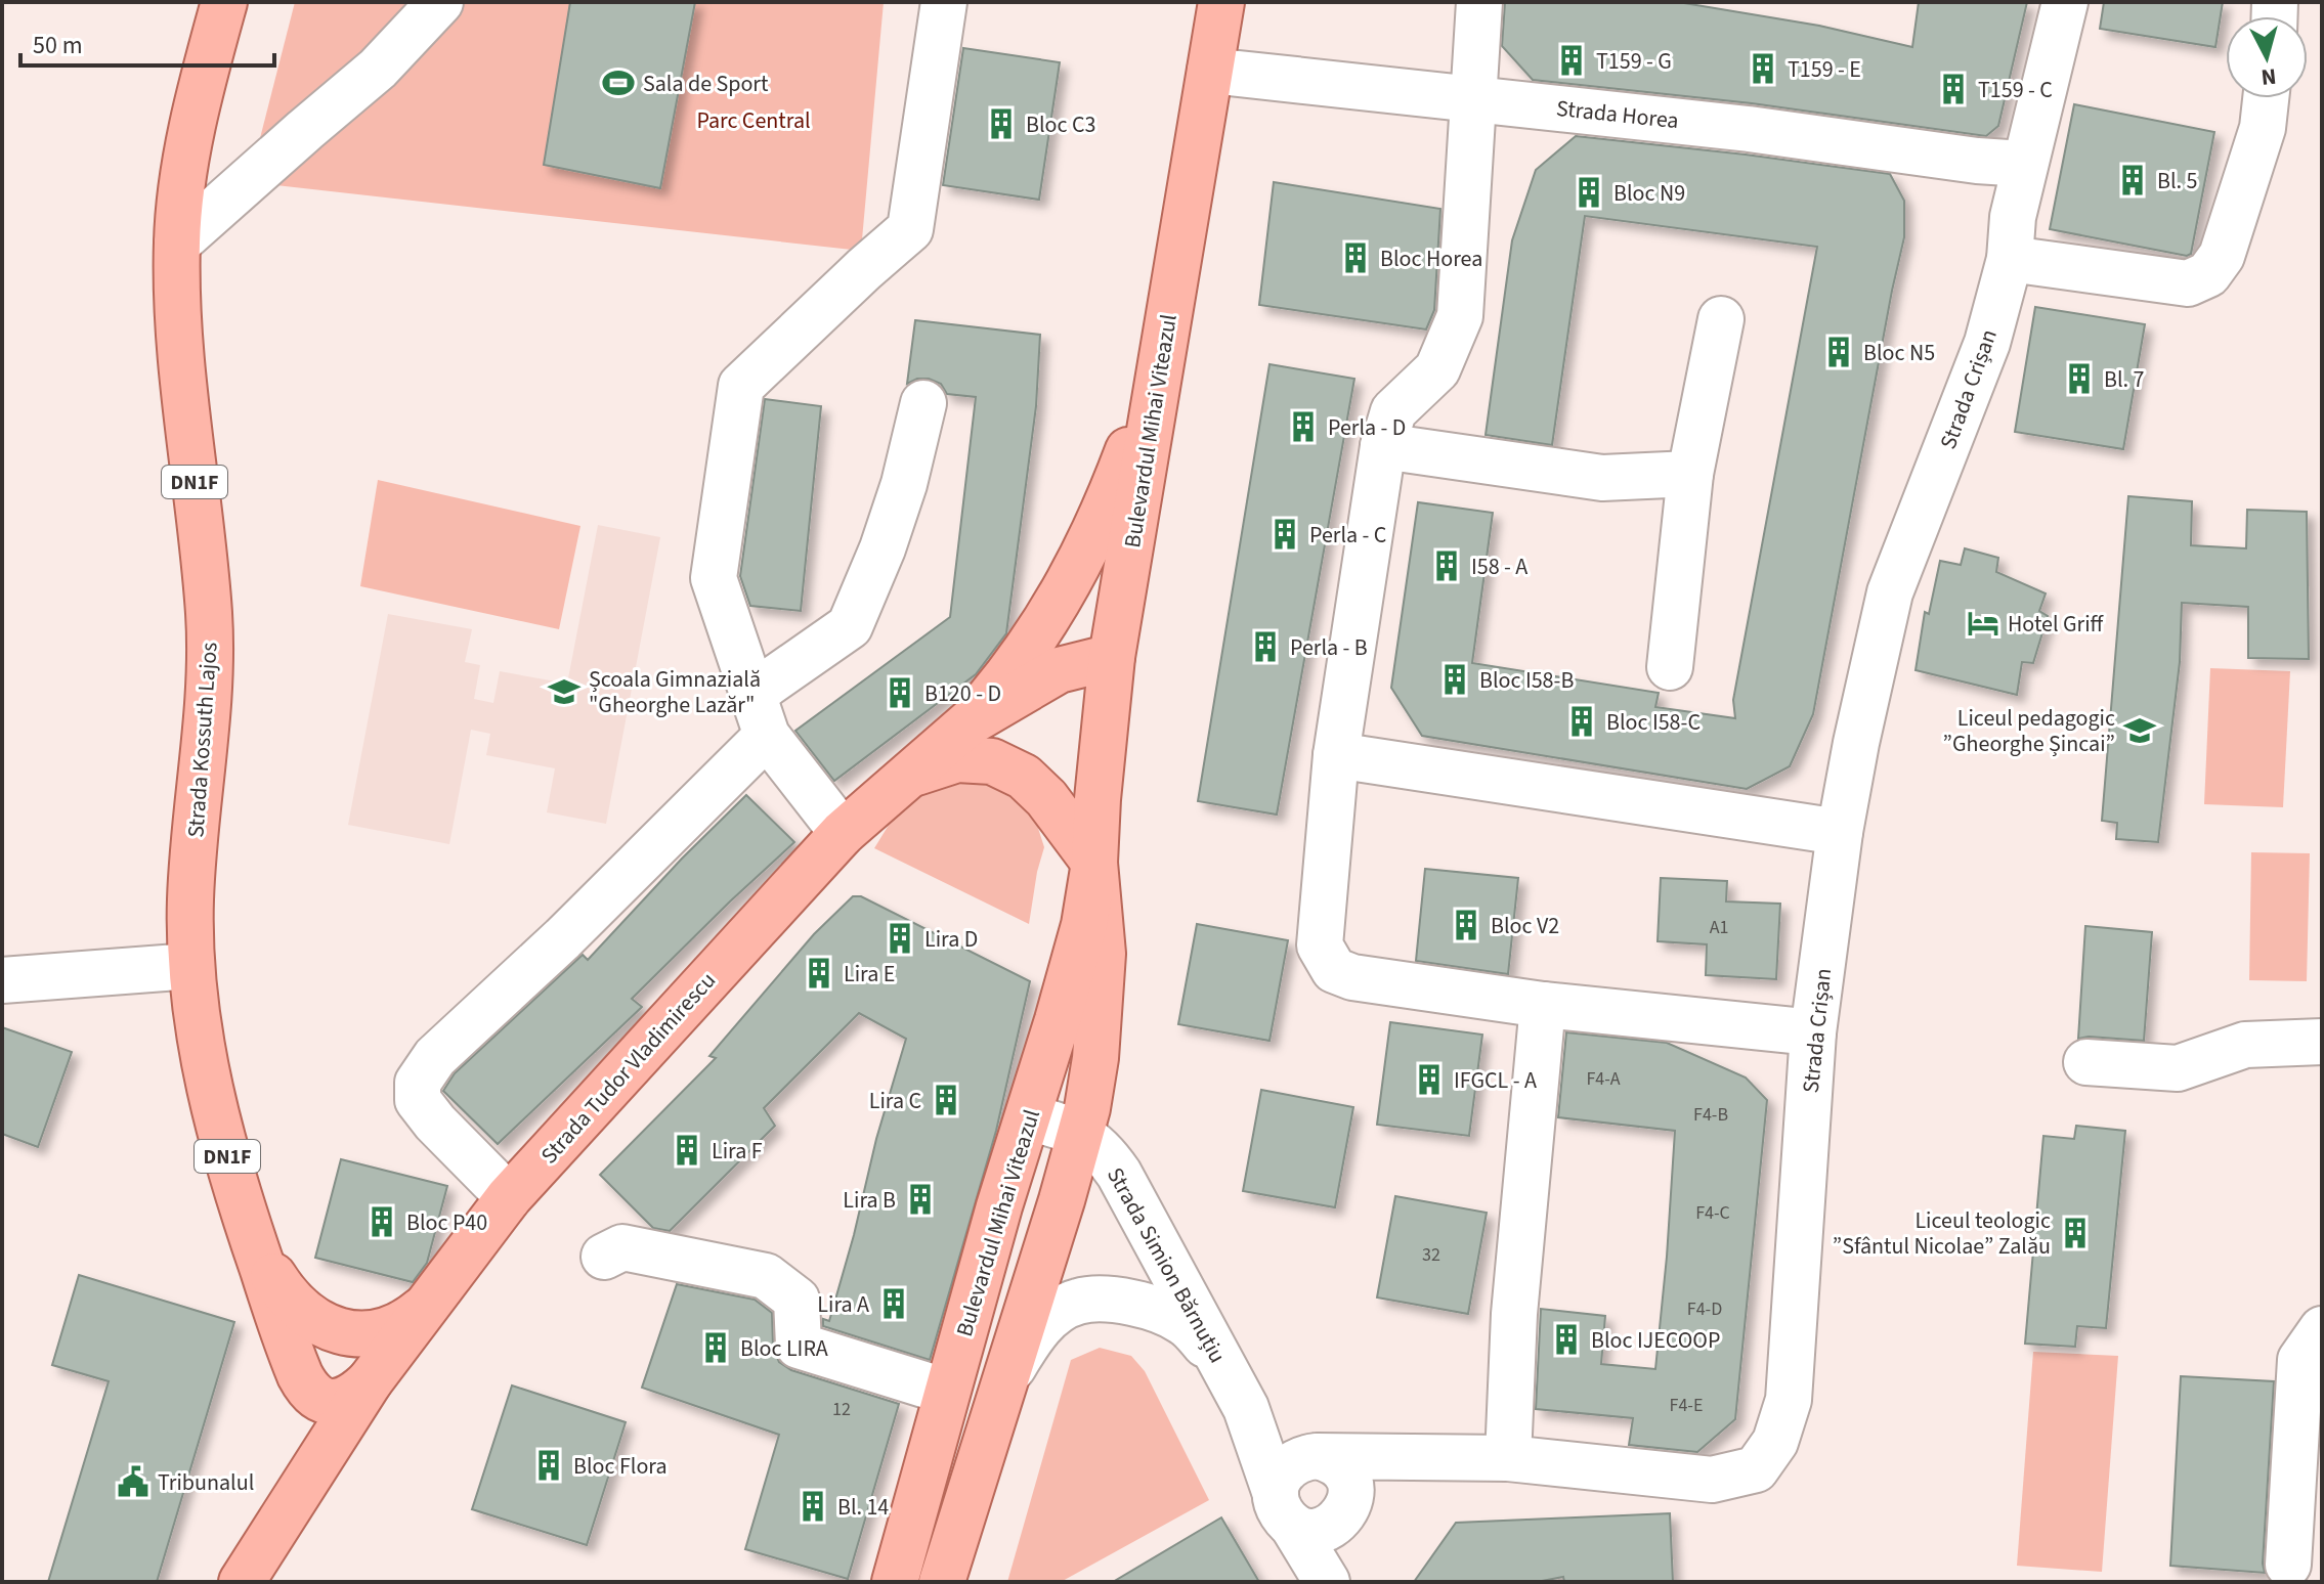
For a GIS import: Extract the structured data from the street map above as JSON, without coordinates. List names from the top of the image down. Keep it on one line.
{"streets":{"main road":["Bulevardul Mihai Viteazul","DN1F","Strada Kossuth Lajos","Strada Tudor Vladimirescu"],"street":["Strada Horea","Strada Crișan","Strada Simion Bărnuțiu"]},"crossings":[["Strada Horea","Strada Crișan"],["Strada Horea","Bulevardul Mihai Viteazul"],["Strada Crișan","Strada Simion Bărnuțiu"],["Bulevardul Mihai Viteazul","Strada Tudor Vladimirescu"],["Bulevardul Mihai Viteazul","Strada Simion Bărnuțiu"],["Strada Kossuth Lajos","Strada Tudor Vladimirescu"]],"parks":["Parc Central"],"places":{"building":["T159 - G","T159 - E","T159 - C","Bloc C3","Bl. 5","Bloc N9","Bloc Horea","Bloc N5","Bl. 7","Perla - D","Perla - C","I58 - A","Perla - B","Bloc I58-B","B120 - D","Bloc I58-C","Bloc V2","Lira D","Lira E","IFGCL - A","Lira C","Lira F","Lira B","Bloc P40","Liceul teologic ”Sfântul Nicolae” Zalău","Lira A","Bloc IJECOOP","Bloc LIRA","Bloc Flora","Bl. 14"],"sports":["Sala de Sport"],"hotel":["Hotel Griff"],"school or university":["Școala Gimnazială \"Gheorghe Lazăr\"","Liceul pedagogic ”Gheorghe Șincai”"],"public building":["Tribunalul"]},"house_numbers":["A1","F4-A","F4-B","F4-C","32","F4-D","F4-E","12"],"scale_bar":"50 m","north":"bottom"}
